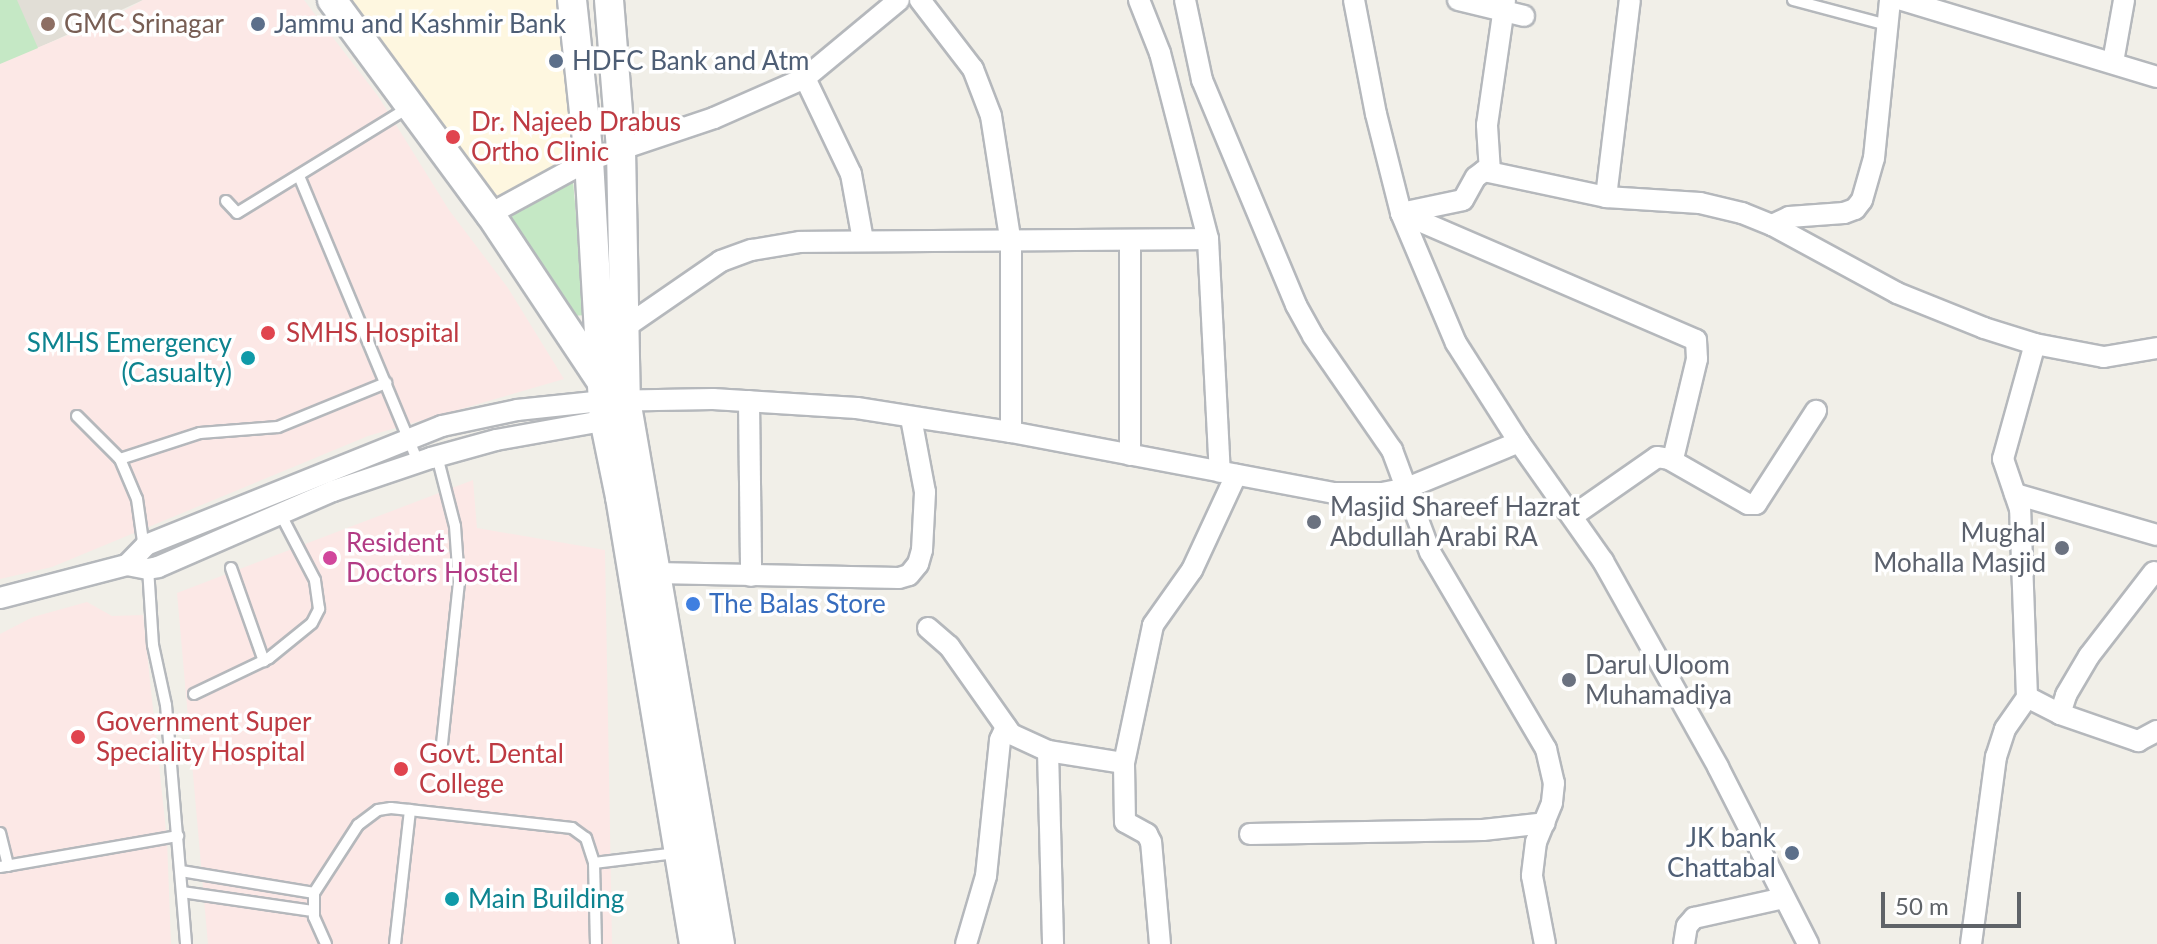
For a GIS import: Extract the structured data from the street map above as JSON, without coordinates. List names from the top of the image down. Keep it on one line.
{"places":["GMC Srinagar","Jammu and Kashmir Bank","HDFC Bank and Atm","Dr. Najeeb Drabus Ortho Clinic","SMHS Hospital","SMHS Emergency (Casualty)","Masjid Shareef Hazrat Abdullah Arabi RA","Mughal Mohalla Masjid","Resident Doctors Hostel","The Balas Store","Darul Uloom Muhamadiya","Government Super Speciality Hospital","Govt. Dental College","JK bank Chattabal","Main Building"],"scale_bar":"50 m"}
